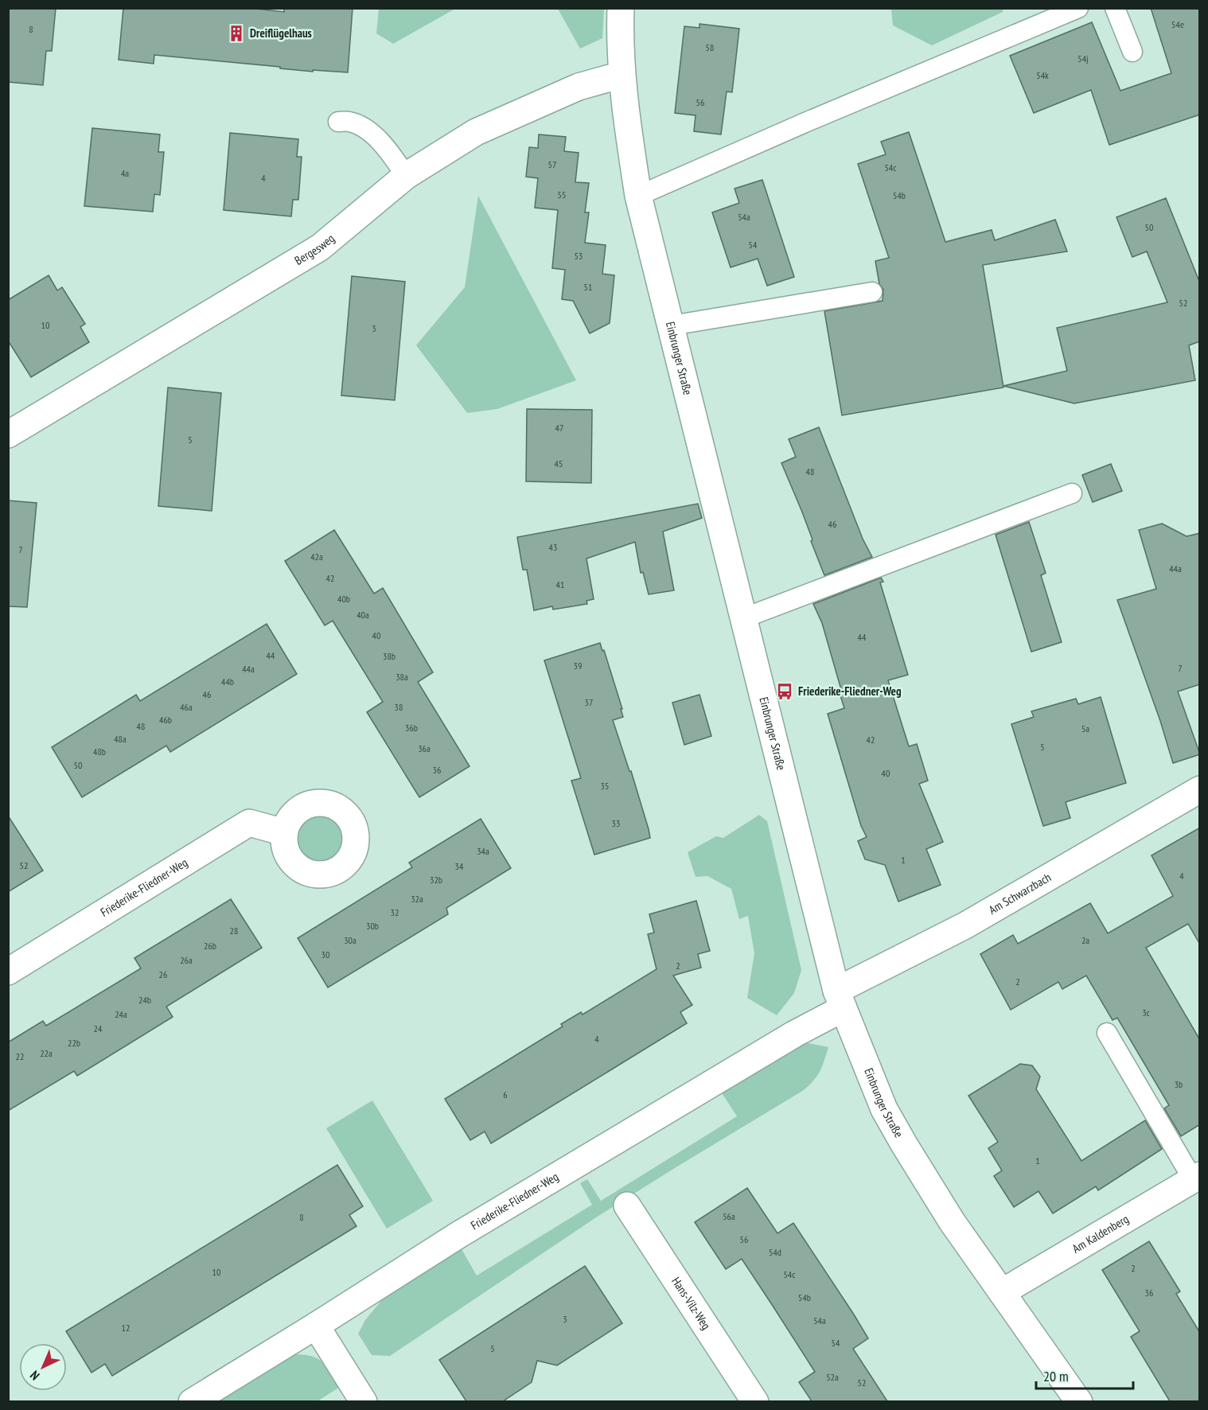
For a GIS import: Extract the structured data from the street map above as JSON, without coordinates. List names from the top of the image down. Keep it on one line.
{"streets":{"street":["Bergesweg","Einbrunger Straße","Friederike-Fliedner-Weg","Am Schwarzbach","Am Kaldenberg","Hans-Vilz-Weg"]},"crossings":[["Bergesweg","Einbrunger Straße"],["Einbrunger Straße","Friederike-Fliedner-Weg"],["Einbrunger Straße","Am Schwarzbach"],["Einbrunger Straße","Am Kaldenberg"],["Friederike-Fliedner-Weg","Am Schwarzbach"]],"places":{"building":["Dreiflügelhaus"],"bus stop":["Friederike-Fliedner-Weg"]},"house_numbers":["54e","8","58","54j","54k","56","57","54c","4a","4","55","54b","54a","50","54","53","51","52","10","3","47","5","45","48","46","43","7","42a","44a","42","41","40b","40a","40","44","44","38b","39","7","44a","38a","44b","46","37","46a","38","46b","48","36b","5a","48a","42","5","36a","48b","50","36","40","35","33","34a","1","52","34","4","32b","32a","32","30b","28","30a","2a","26b","30","26a","2","26","2","24b","3c","24a","24","4","22b","22a","22","3b","6","1","56a","8","56","54d","2","10","54c","36","54b","3","54a","12","54","5","52a","52"],"scale_bar":"20 m","north":"bottom left"}
